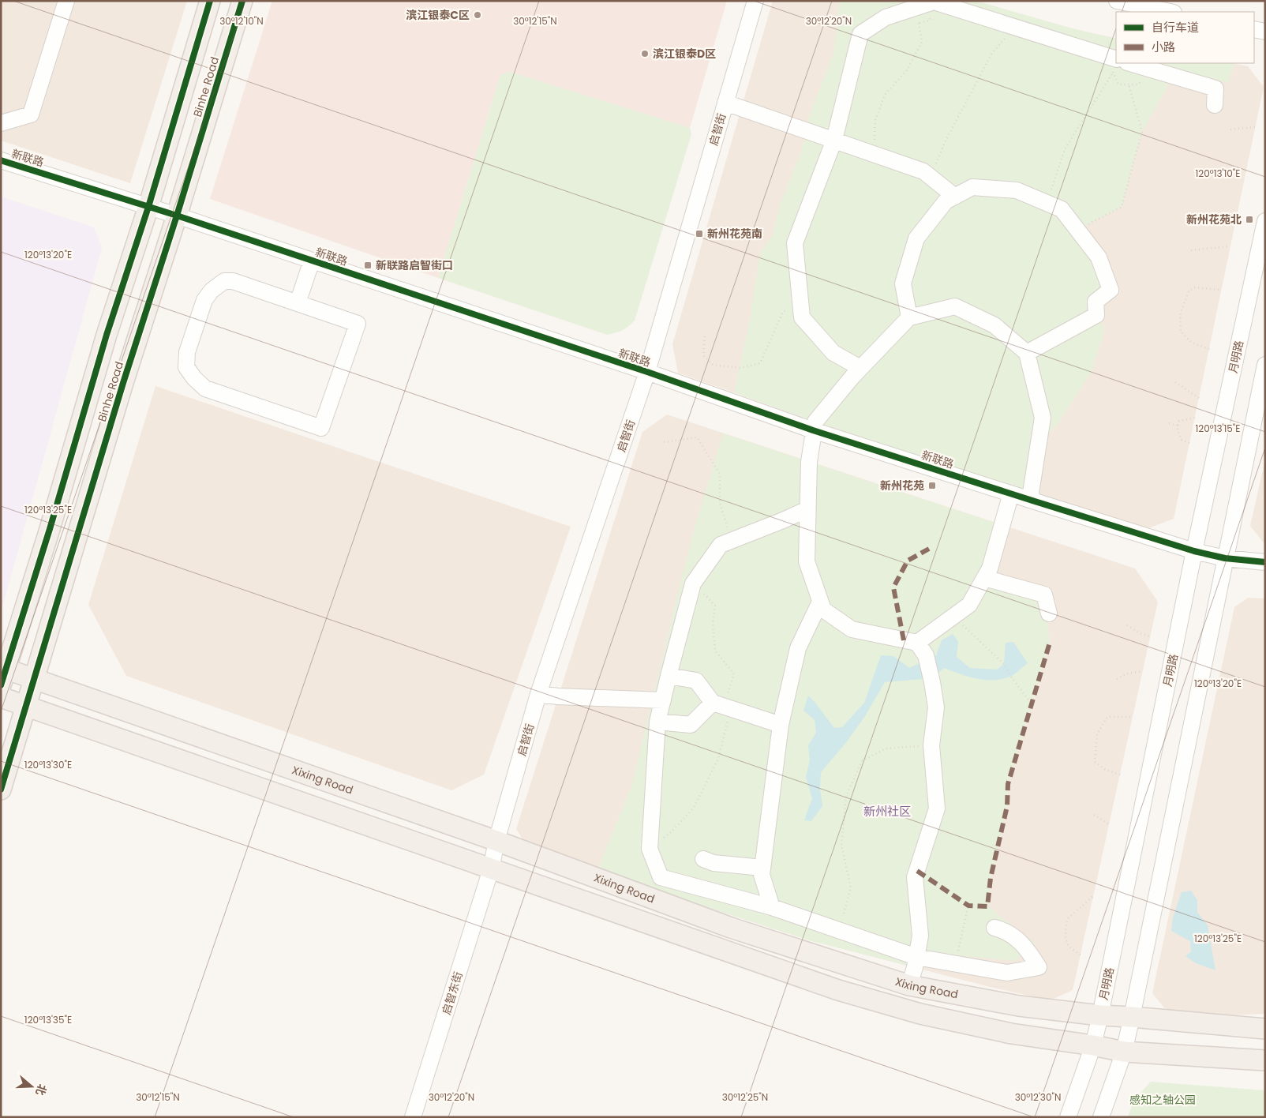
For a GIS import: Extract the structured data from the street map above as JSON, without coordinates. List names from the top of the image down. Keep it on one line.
{"streets":{"main road":["Binhe Road","Xixing Road"],"street":["启智街","新联路","月明路","启智东街"]},"crossings":[["Binhe Road","新联路"],["Binhe Road","Xixing Road"],["启智街","新联路"],["启智街","Xixing Road"],["启智街","启智东街"],["新联路","月明路"],["月明路","Xixing Road"]],"districts":["新州社区"],"parks":["感知之轴公园"],"places":{"other":["滨江银泰C区","滨江银泰D区"],"transit":["新州花苑北","新州花苑南","新联路启智街口","新州花苑"]},"legend":["自行车道","小路"],"north":"right","coordinates":["30°12'15\"N","30°12'20\"N","30°12'10\"N","120°13'10\"E","120°13'20\"E","120°13'15\"E","120°13'25\"E","120°13'30\"E","120°13'35\"E","30°12'25\"N","30°12'30\"N"]}
